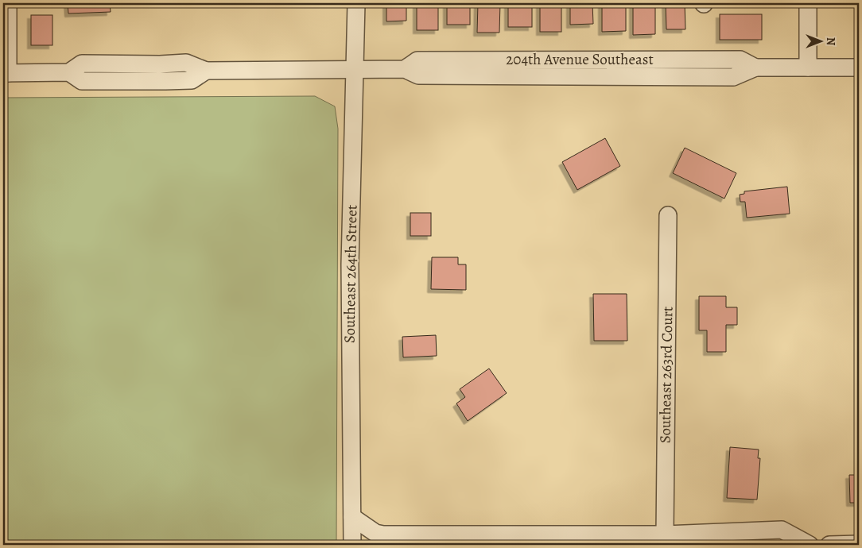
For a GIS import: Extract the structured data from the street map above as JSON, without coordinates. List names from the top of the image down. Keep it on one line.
{"streets":{"street":["204th Avenue Southeast","Southeast 264th Street","Southeast 263rd Court"]},"crossings":[["204th Avenue Southeast","Southeast 264th Street"]],"north":"right"}
